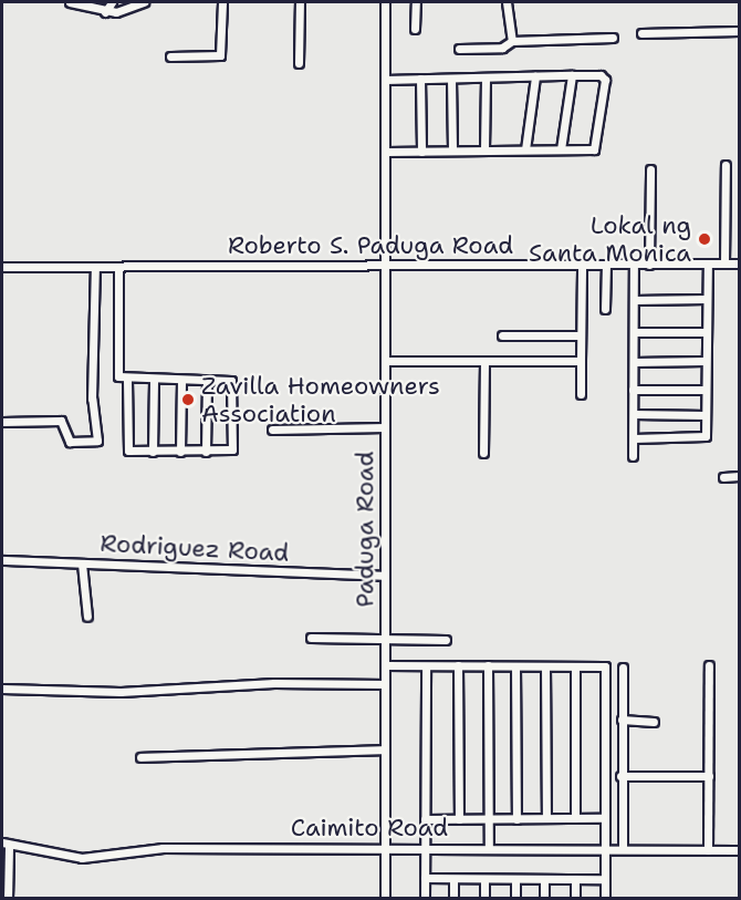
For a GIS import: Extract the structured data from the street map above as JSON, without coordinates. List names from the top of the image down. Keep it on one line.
{"streets":{"street":["Roberto S. Paduga Road","Paduga Road","Rodriguez Road","Caimito Road"]},"crossings":[["Roberto S. Paduga Road","Paduga Road"],["Paduga Road","Rodriguez Road"],["Paduga Road","Caimito Road"]],"places":["Lokal ng Santa Monica","Zavilla Homeowners Association"]}
